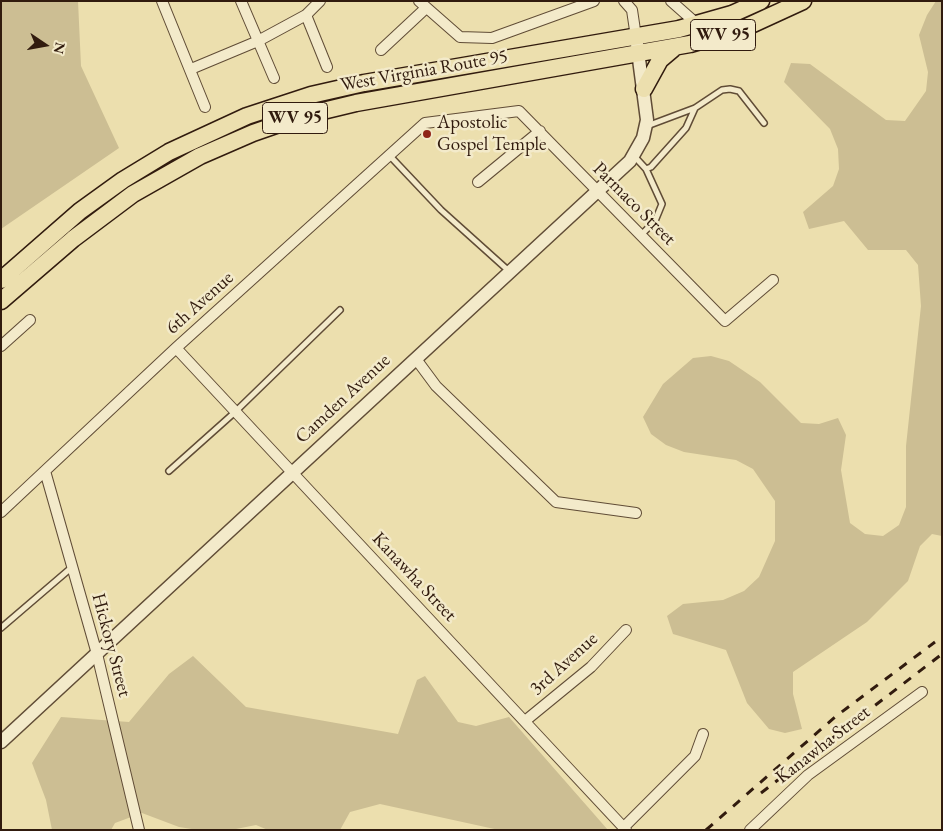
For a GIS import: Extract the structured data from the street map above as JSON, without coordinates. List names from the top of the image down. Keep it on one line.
{"streets":{"main road":["WV 95","West Virginia Route 95"],"street":["Parmaco Street","6th Avenue","Camden Avenue","Kanawha Street","Hickory Street","3rd Avenue"]},"crossings":[["WV 95","West Virginia Route 95"],["WV 95","Camden Avenue"],["West Virginia Route 95","Camden Avenue"],["Parmaco Street","6th Avenue"],["Parmaco Street","Camden Avenue"],["6th Avenue","Kanawha Street"],["6th Avenue","Hickory Street"],["Camden Avenue","Kanawha Street"],["Camden Avenue","Hickory Street"],["Kanawha Street","3rd Avenue"]],"places":["Apostolic Gospel Temple"],"north":"right"}
